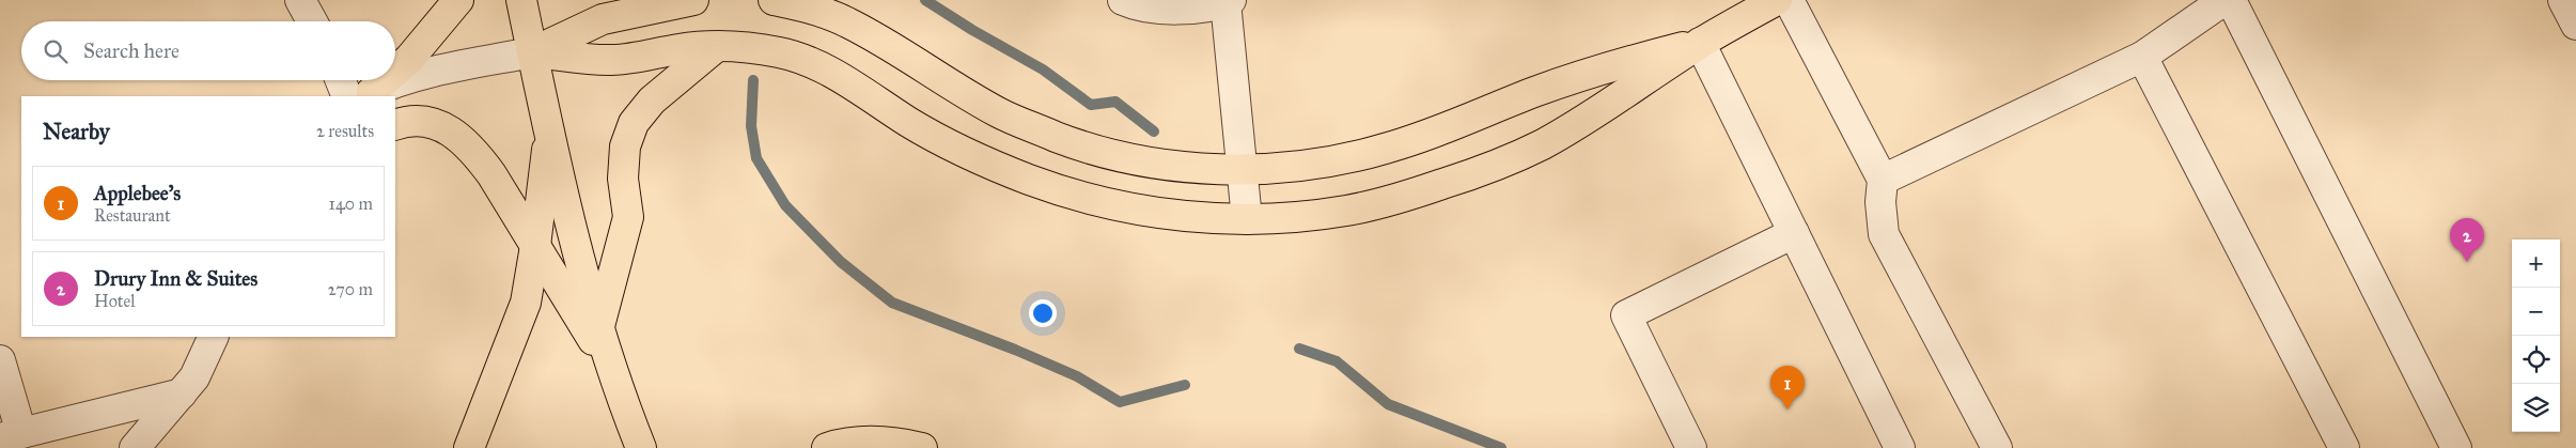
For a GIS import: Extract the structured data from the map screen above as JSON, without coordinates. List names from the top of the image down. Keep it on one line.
{"page":{"search":"Search here","heading":["Nearby","2 results"],"list":[{"mark":"1","name":"Applebee's","note":"Restaurant","value":"140 m"},{"mark":"2","name":"Drury Inn & Suites","note":"Hotel","value":"270 m"}],"pins":["2","1"],"map_buttons":["+","−"]}}
